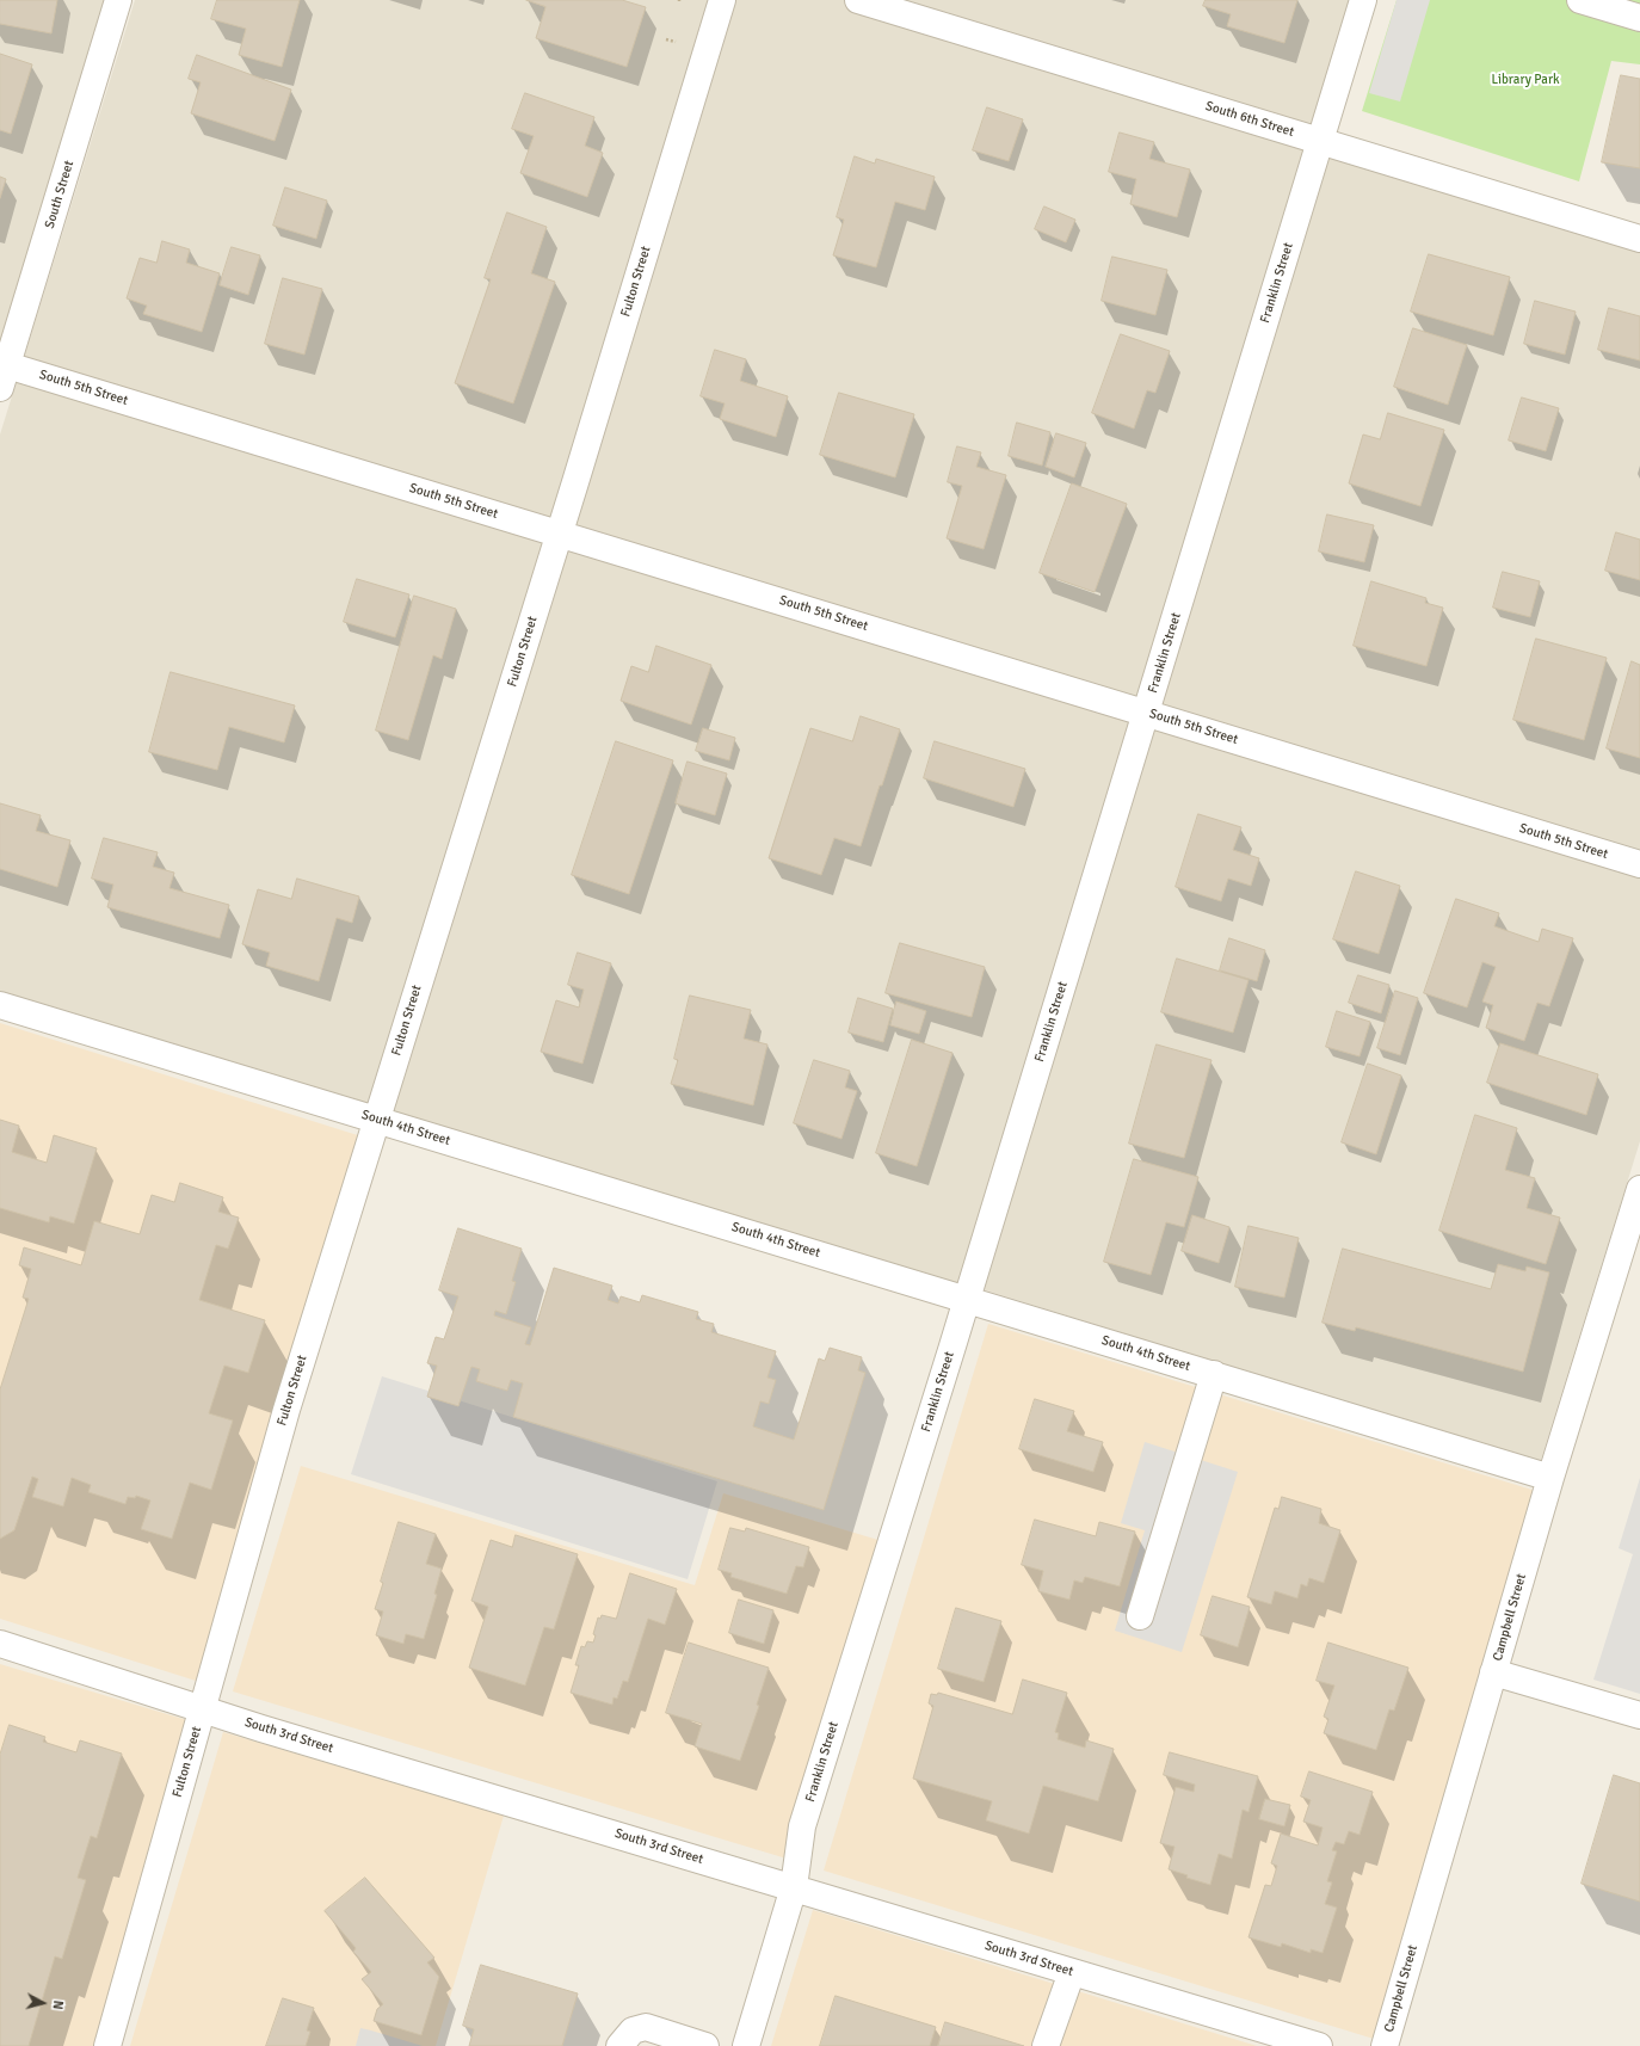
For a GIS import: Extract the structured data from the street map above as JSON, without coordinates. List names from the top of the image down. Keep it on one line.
{"streets":{"street":["South 6th Street","South Street","Fulton Street","Franklin Street","South 5th Street","South 4th Street","Campbell Street","South 3rd Street"]},"crossings":[["South 6th Street","Franklin Street"],["South Street","South 5th Street"],["Fulton Street","South 5th Street"],["Fulton Street","South 4th Street"],["Fulton Street","South 3rd Street"],["Franklin Street","South 5th Street"],["Franklin Street","South 4th Street"],["Franklin Street","South 3rd Street"],["South 4th Street","Campbell Street"]],"parks":["Library Park"],"north":"right"}
